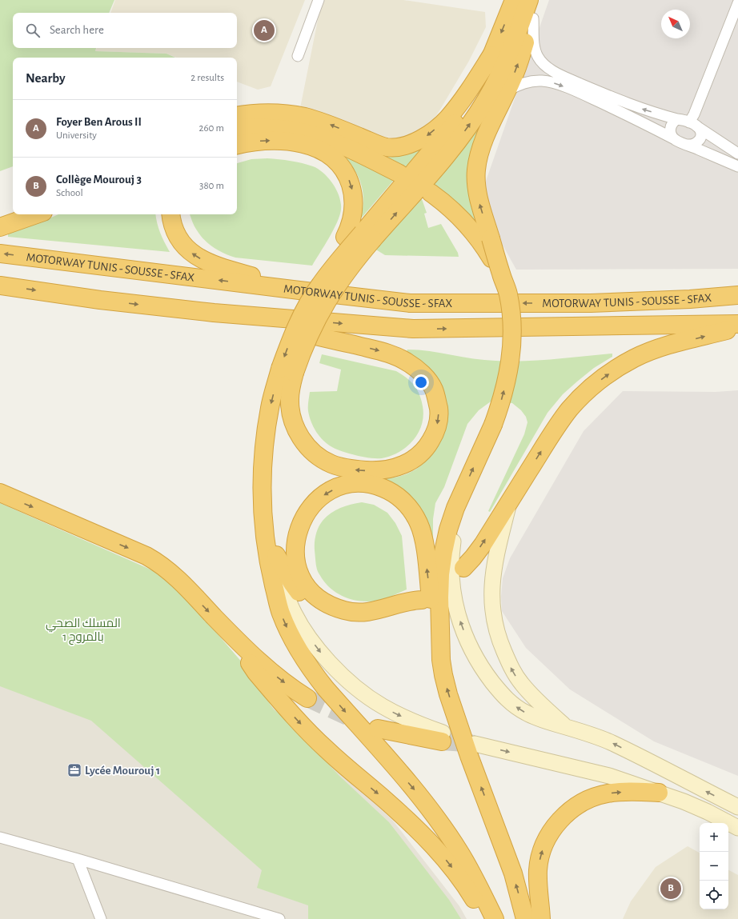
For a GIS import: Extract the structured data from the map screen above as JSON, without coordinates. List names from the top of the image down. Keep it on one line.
{"streets":{"highway":["MOTORWAY TUNIS - SOUSSE - SFAX"]},"parks":["المسلك الصحي بالمروج 1"],"places":{"office":["Lycée Mourouj 1"]},"north":"top left","page":{"search":"Search here","pins":["A","B"],"heading":["Nearby","2 results"],"list":[{"mark":"A","name":"Foyer Ben Arous II","note":"University","value":"260 m"},{"mark":"B","name":"Collège Mourouj 3","note":"School","value":"380 m"}],"map_buttons":["+","−"]}}
